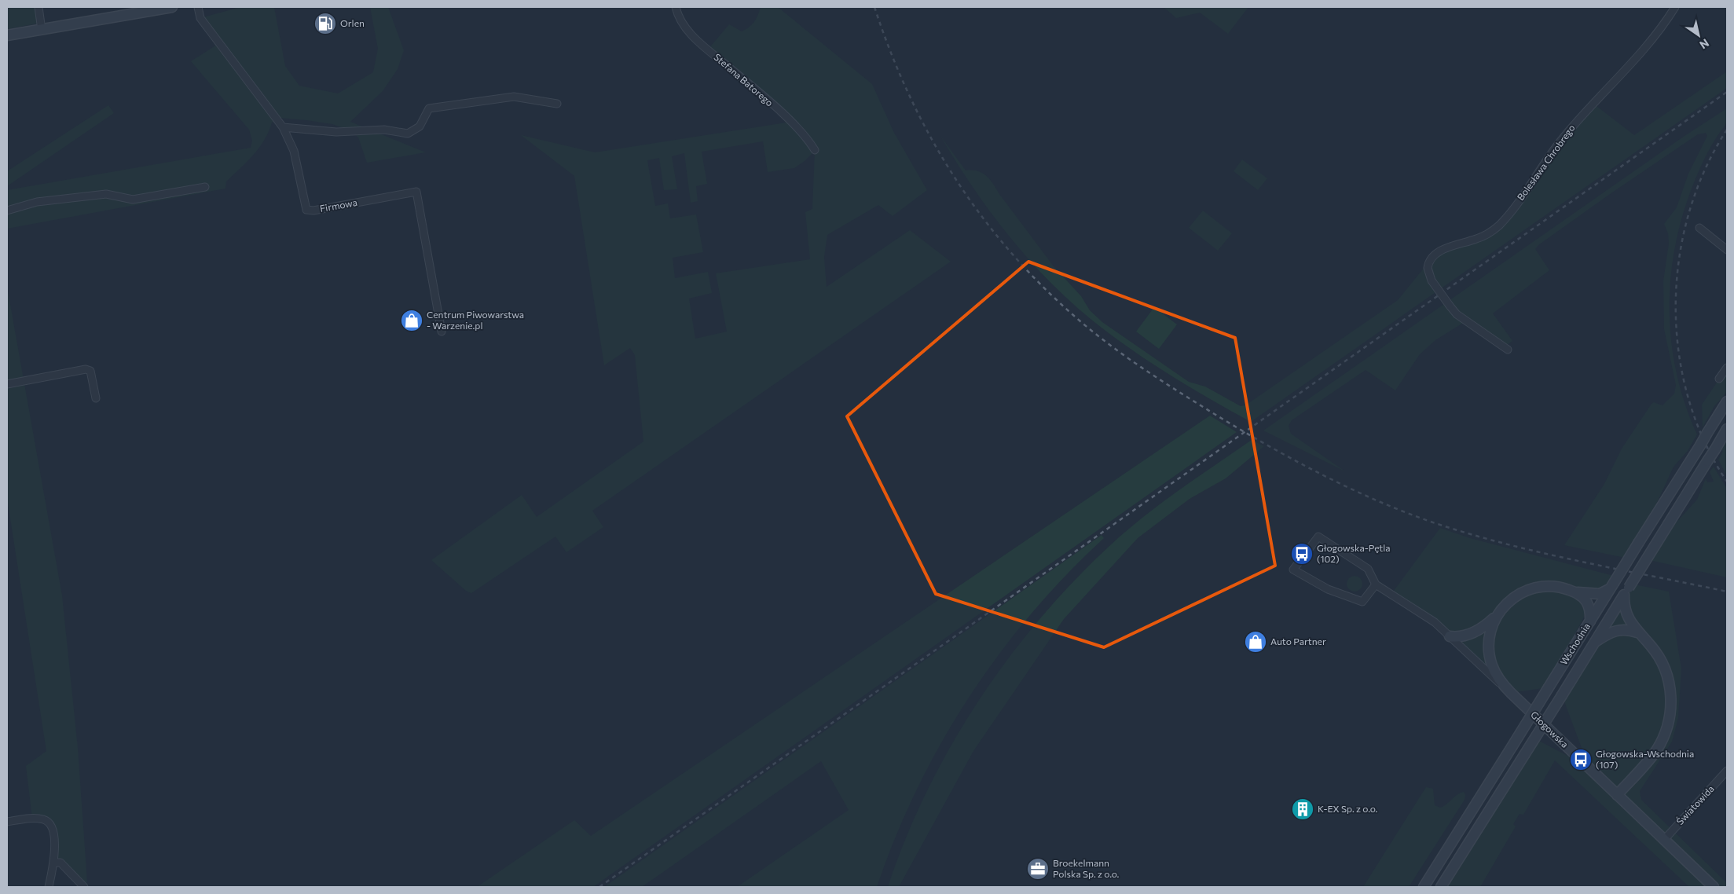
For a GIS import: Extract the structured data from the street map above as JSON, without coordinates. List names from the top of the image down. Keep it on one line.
{"streets":{"street":["Stefana Batorego","Bolesława Chrobrego","Firmowa","Wschodnia","Głogowska","Światowida"]},"crossings":[["Głogowska","Światowida"]],"places":{"fuel station":["Orlen"],"shop":["Centrum Piwowarstwa - Warzenie.pl","Auto Partner"],"bus stop":["Głogowska-Pętla (102)","Głogowska-Wschodnia (107)"],"building":["K-EX Sp. z o.o."],"office":["Broekelmann Polska Sp. z o.o."]},"north":"bottom right"}
